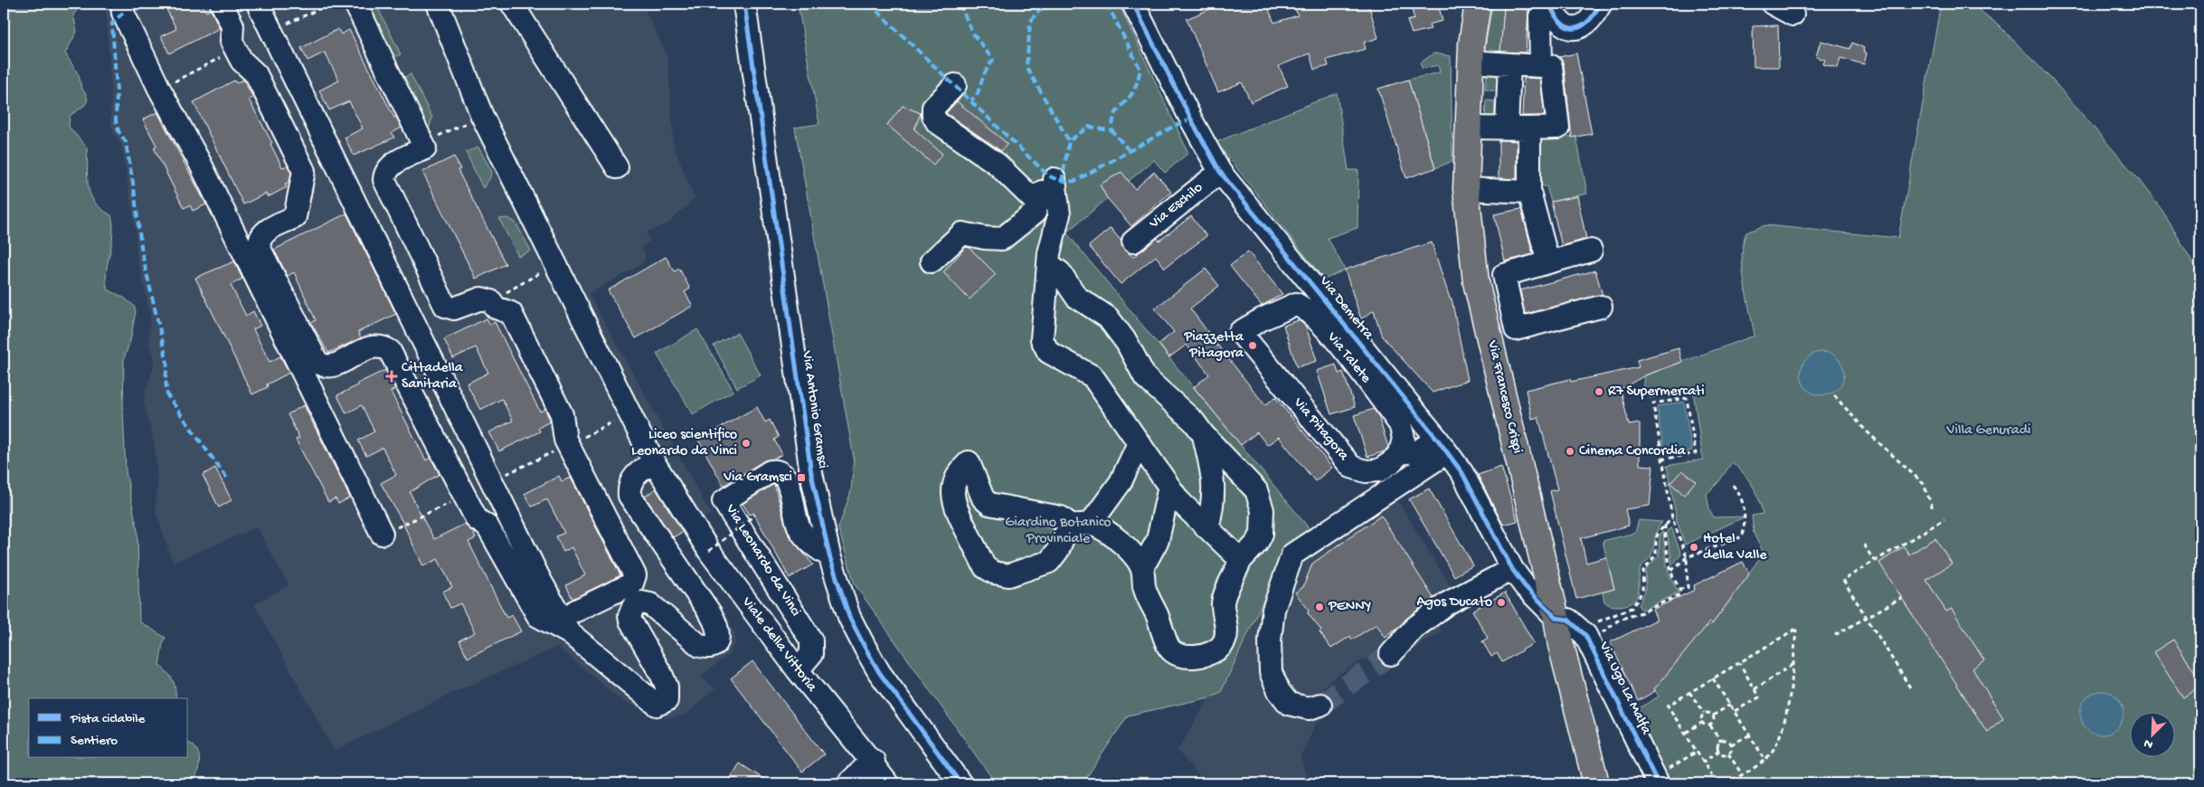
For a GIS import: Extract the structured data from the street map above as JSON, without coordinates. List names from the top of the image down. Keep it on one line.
{"streets":{"main road":["Via Francesco Crispi"],"street":["Via Eschilo","Via Demetra","Via Talete","Via Antonio Gramsci","Via Pitagora","Via Leonardo da Vinci","Viale della Vittoria","Via Ugo La Malfa"]},"crossings":[["Via Eschilo","Via Demetra"],["Via Demetra","Via Francesco Crispi"],["Via Demetra","Via Pitagora"],["Via Demetra","Via Ugo La Malfa"],["Via Talete","Via Pitagora"],["Via Francesco Crispi","Via Ugo La Malfa"],["Via Antonio Gramsci","Via Leonardo da Vinci"],["Via Leonardo da Vinci","Viale della Vittoria"]],"parks":["Villa Genuradi","Giardino Botanico Provinciale"],"places":{"other":["Piazzetta Pitagora","R7 Supermercati","Liceo scientifico Leonardo da Vinci","Cinema Concordia","Hotel della Valle","Agos Ducato","PENNY"],"health":["Cittadella Sanitaria"],"transit":["Via Gramsci"]},"legend":["Pista ciclabile","Sentiero"],"north":"bottom left"}
